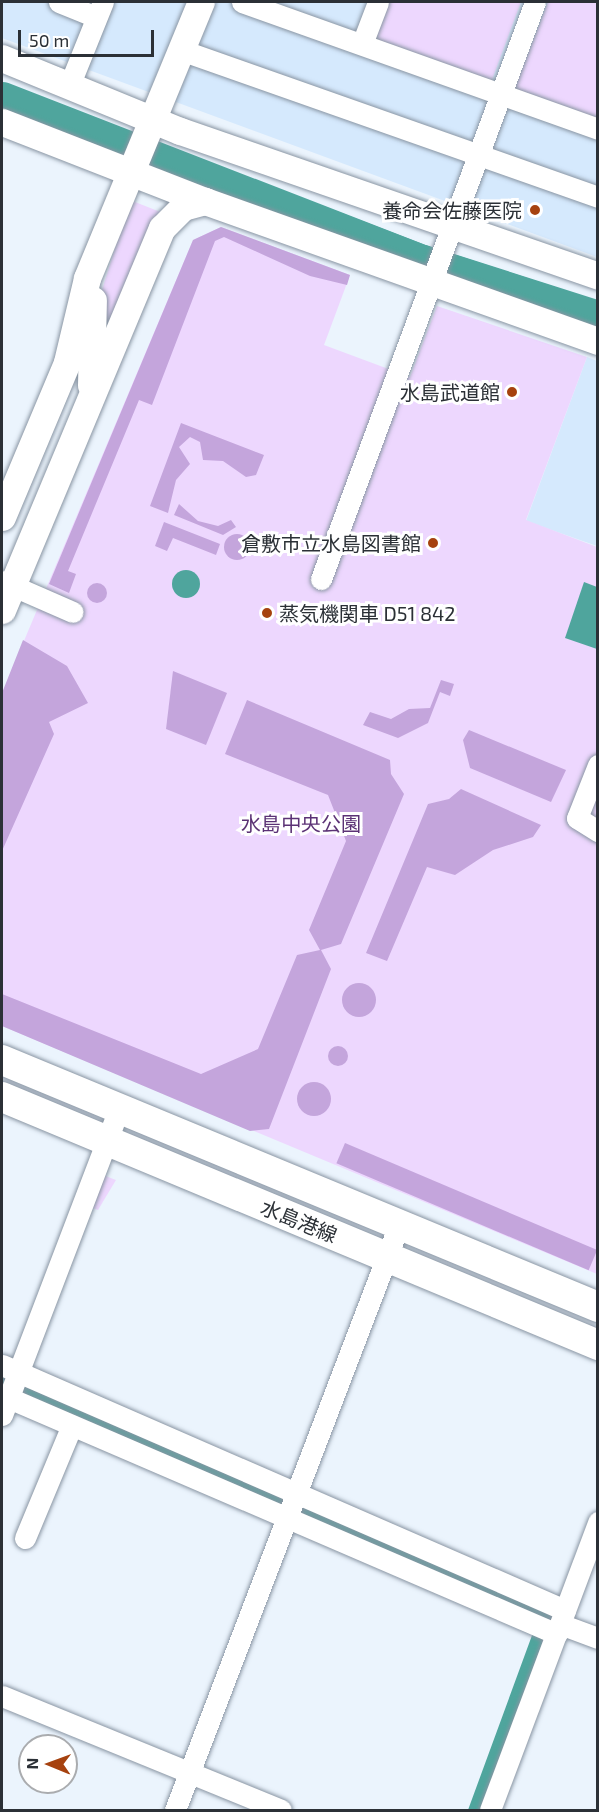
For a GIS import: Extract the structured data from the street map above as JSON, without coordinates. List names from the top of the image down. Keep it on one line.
{"streets":{"main road":["水島港線"]},"parks":["水島中央公園"],"places":["養命会佐藤医院","水島武道館","倉敷市立水島図書館","蒸気機関車 D51 842"],"scale_bar":"50 m","north":"left"}
